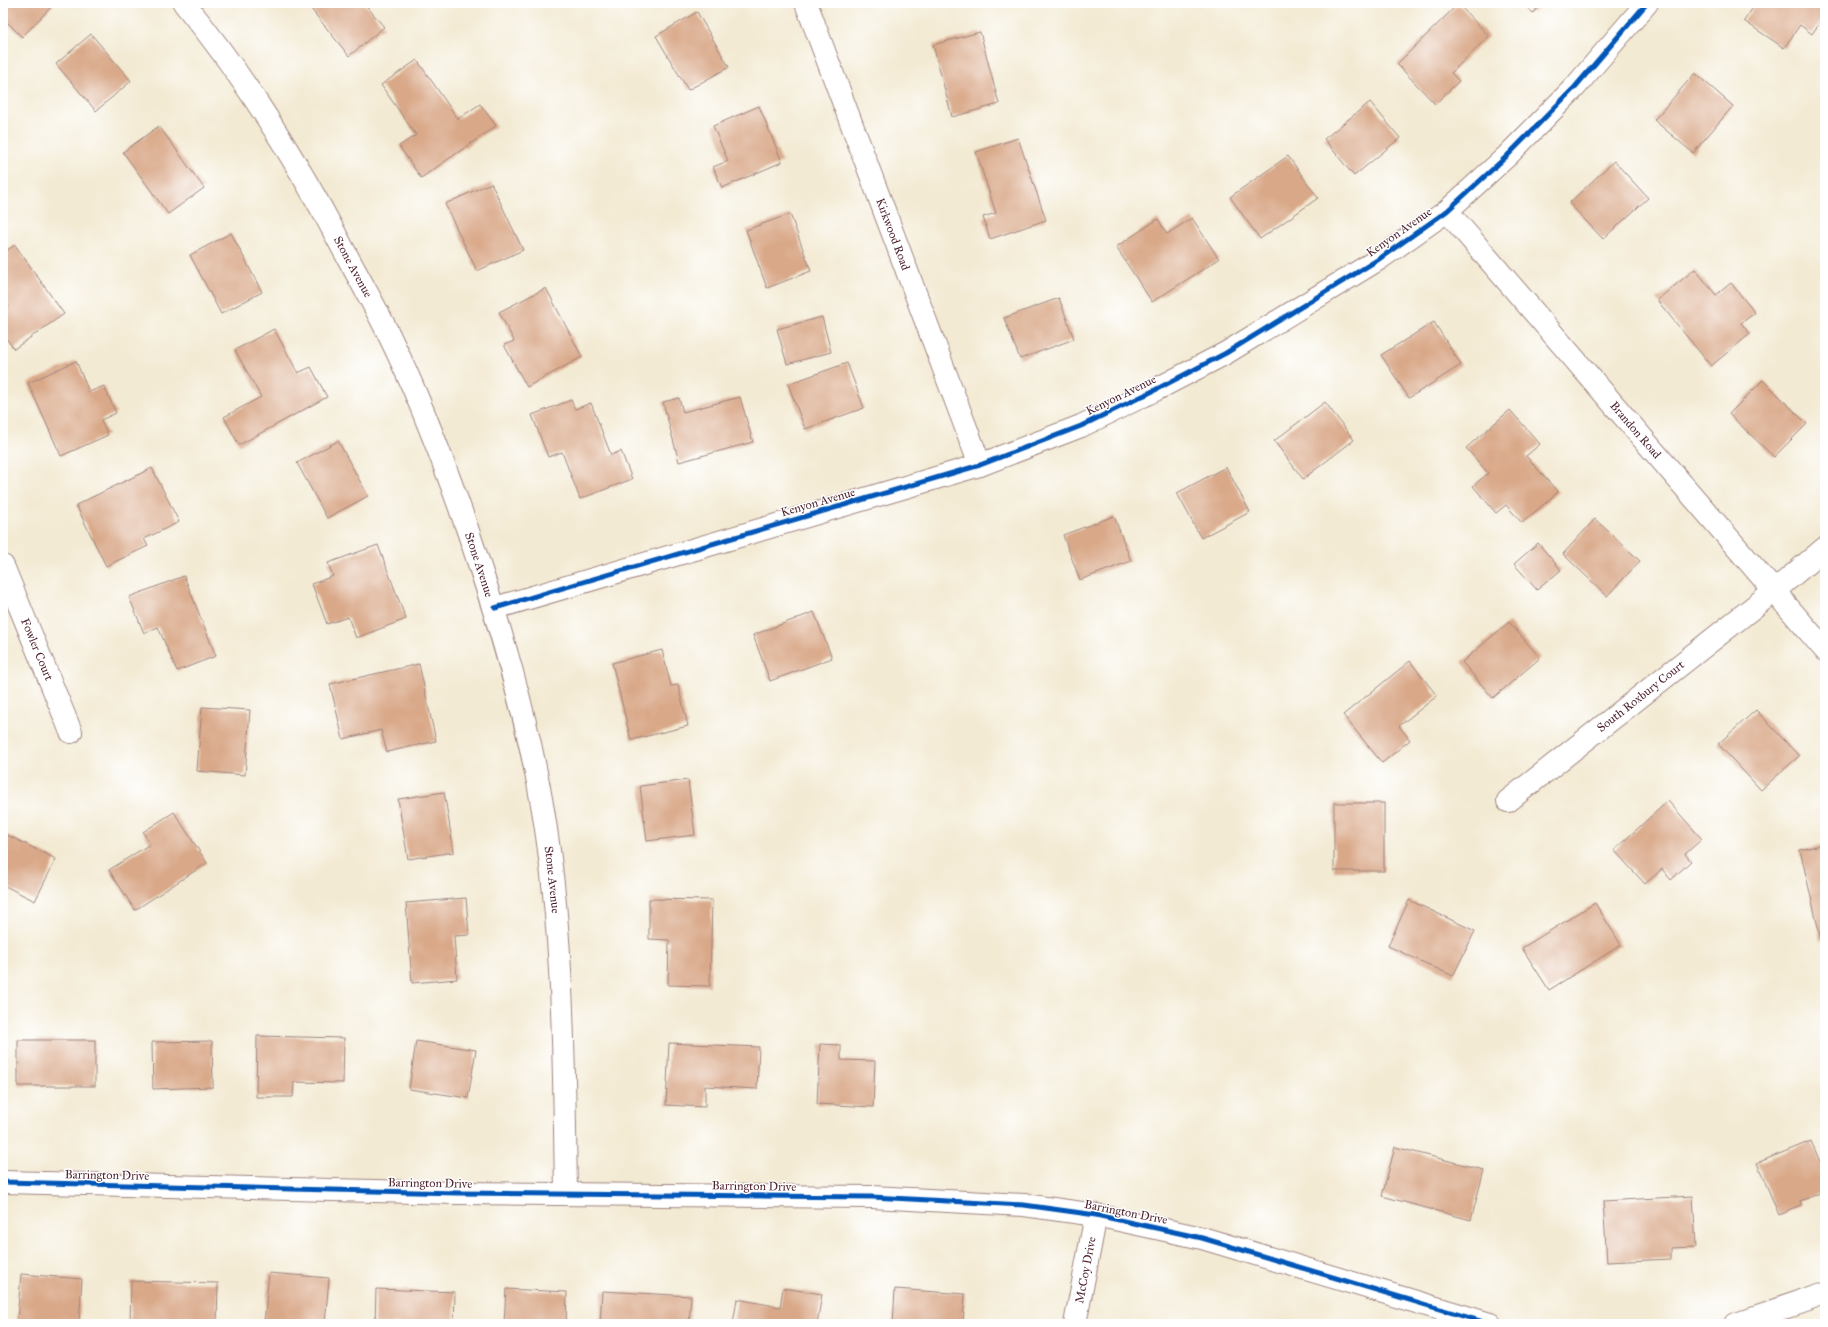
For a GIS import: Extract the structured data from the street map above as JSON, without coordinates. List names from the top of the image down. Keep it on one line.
{"streets":{"street":["Kenyon Avenue","Kirkwood Road","Stone Avenue","Brandon Road","Fowler Court","South Roxbury Court","Barrington Drive","McCoy Drive"]},"crossings":[["Kenyon Avenue","Kirkwood Road"],["Kenyon Avenue","Stone Avenue"],["Kenyon Avenue","Brandon Road"],["Stone Avenue","Barrington Drive"],["Brandon Road","South Roxbury Court"],["Barrington Drive","McCoy Drive"]]}
